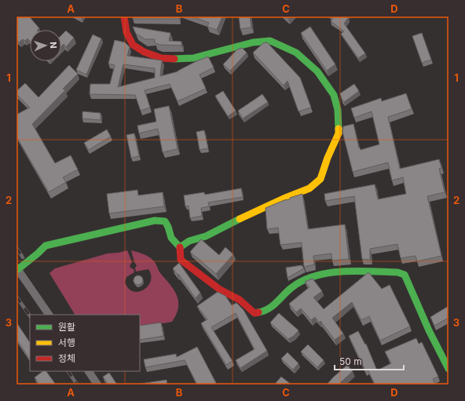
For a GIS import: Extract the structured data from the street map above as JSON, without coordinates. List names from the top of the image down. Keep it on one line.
{"legend":["원활","서행","정체"],"scale_bar":"50 m","north":"right","grid":{"columns":["A","B","C","D"],"rows":["1","2","3"]}}
